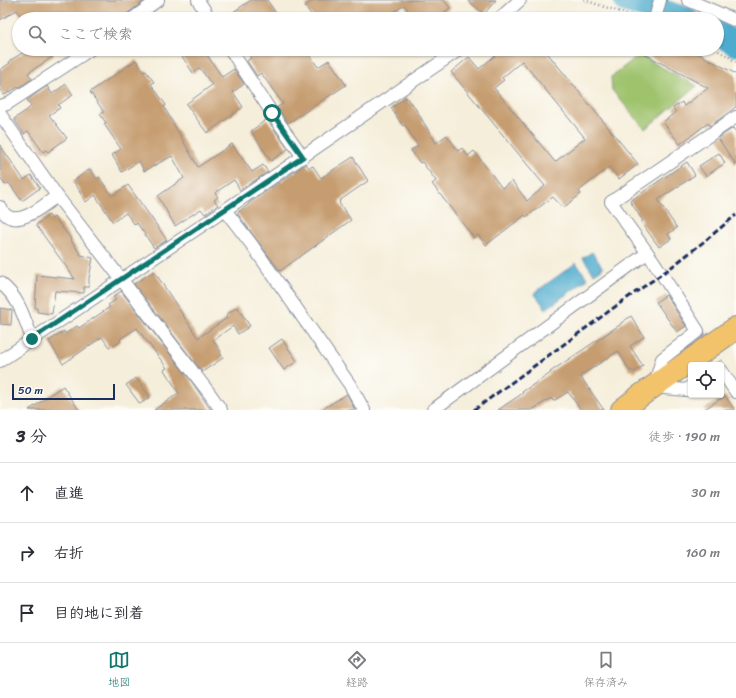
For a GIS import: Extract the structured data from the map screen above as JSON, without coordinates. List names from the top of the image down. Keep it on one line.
{"scale_bar":"50 m","page":{"search":"ここで検索","scale":"50 m","heading":["3 分","徒歩 · 190 m"],"list":[["直進","30 m"],["右折","160 m"],"目的地に到着"],"nav":["地図","経路","保存済み"]}}
